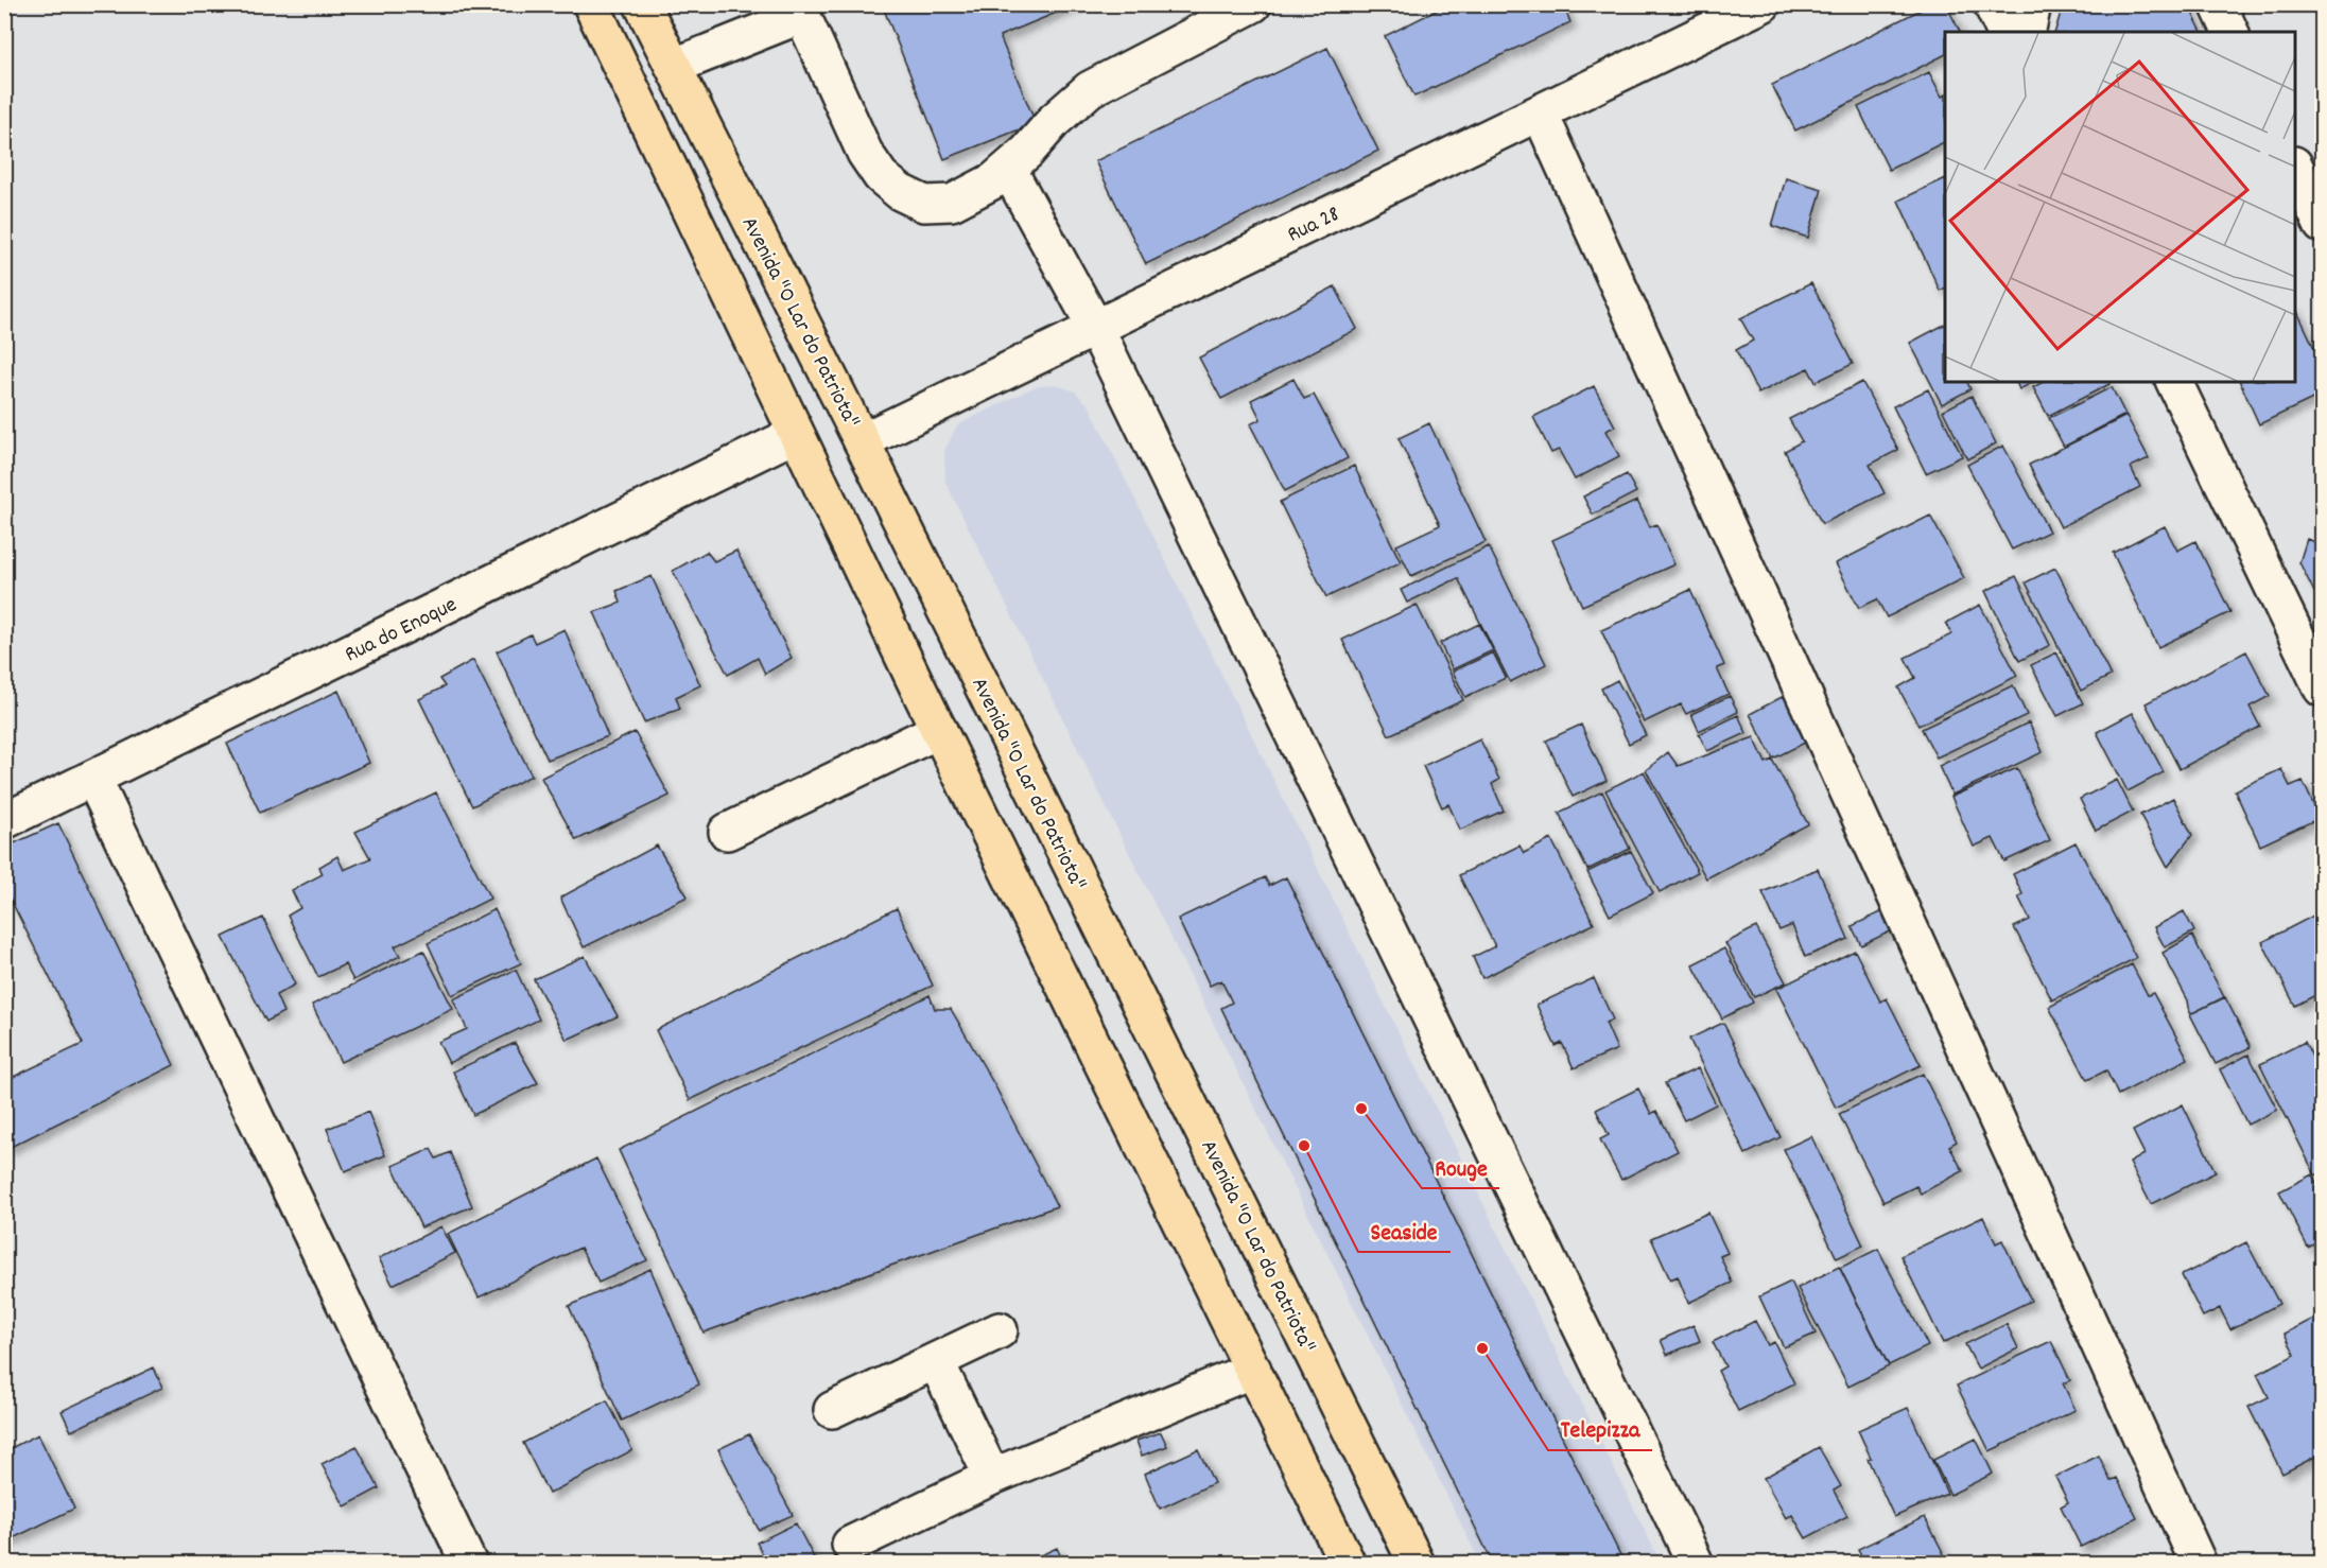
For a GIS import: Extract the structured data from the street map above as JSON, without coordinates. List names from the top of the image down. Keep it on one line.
{"streets":{"main road":["Avenida \"O Lar do Patriota\""],"street":["Rua 28","Rua do Enoque"]},"crossings":[["Rua 28","Avenida \"O Lar do Patriota\""]],"places":["Rouge","Seaside","Telepizza"]}
